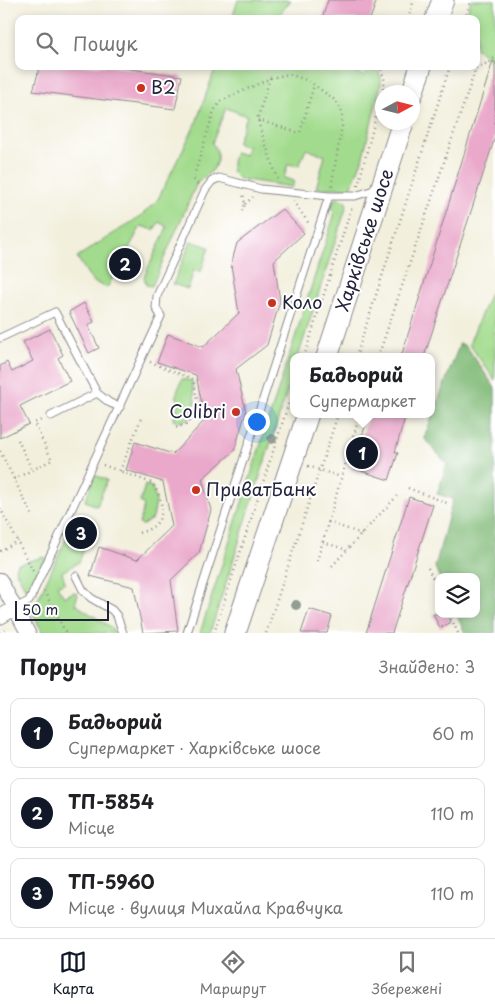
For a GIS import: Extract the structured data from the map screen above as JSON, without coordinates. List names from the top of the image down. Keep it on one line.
{"streets":{"main road":["Харківське шосе"]},"places":["В2","Коло","Colibri","ПриватБанк"],"scale_bar":"50 m","north":"right","page":{"search":"Пошук","pins":["2","1","3"],"popup":["Бадьорий","Супермаркет"],"scale":"50 m","heading":["Поруч","Знайдено: 3"],"list":[{"mark":"1","name":"Бадьорий","note":"Супермаркет · Харківське шосе","value":"60 m"},{"mark":"2","name":"ТП-5854","note":"Місце","value":"110 m"},{"mark":"3","name":"ТП-5960","note":"Місце · вулиця Михайла Кравчука","value":"110 m"}],"nav":["Карта","Маршрут","Збережені"]}}
